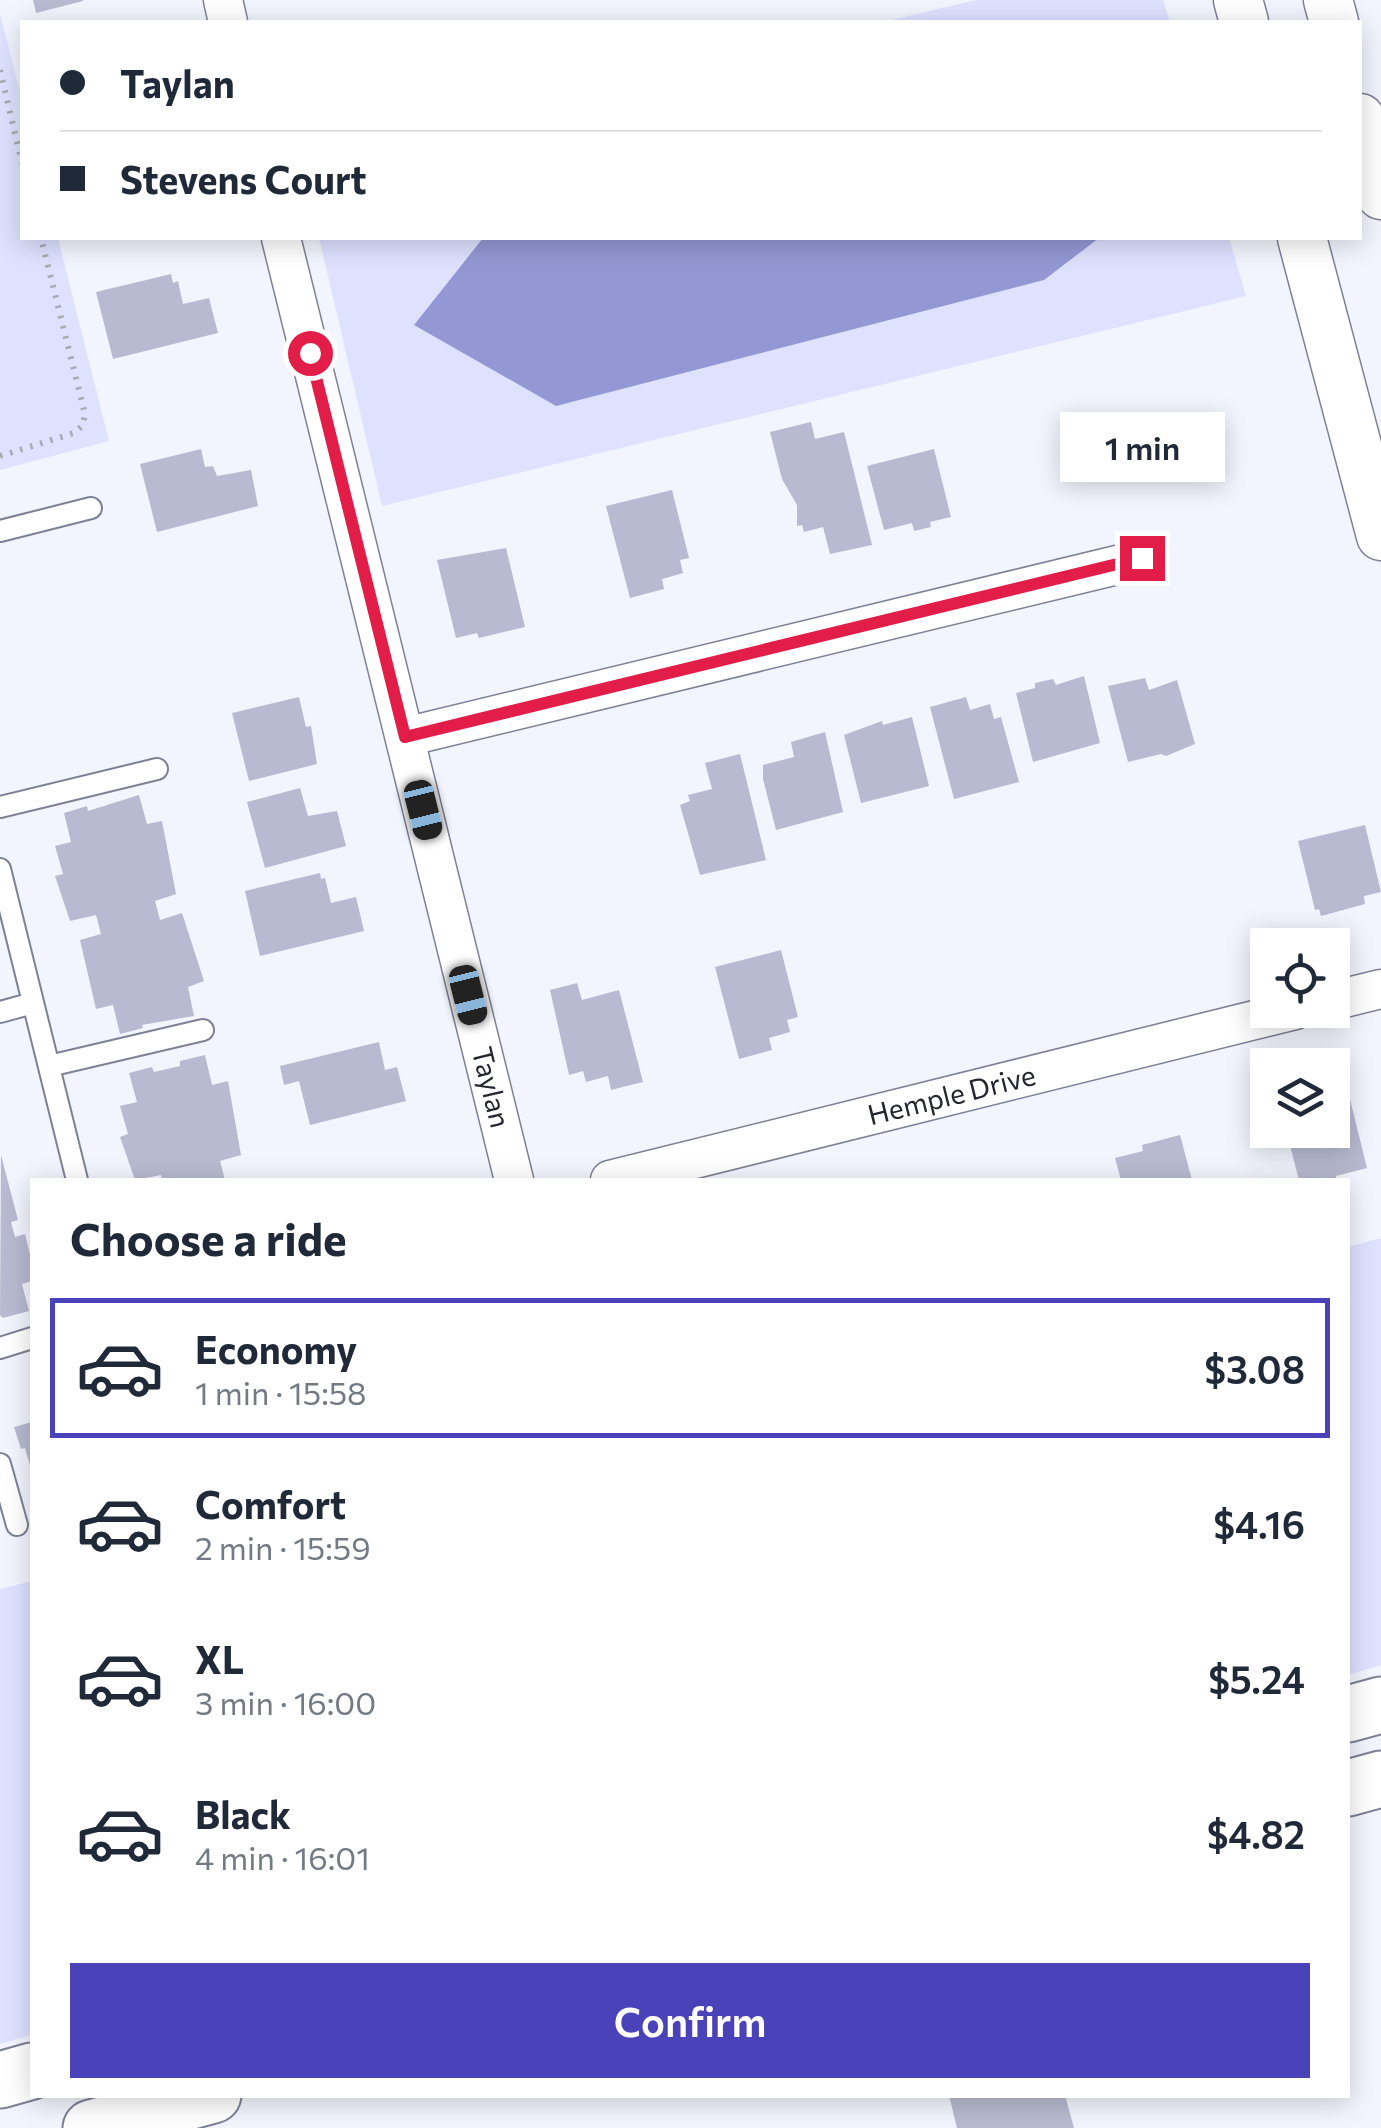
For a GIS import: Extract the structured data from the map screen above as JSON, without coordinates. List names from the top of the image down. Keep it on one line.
{"streets":{"street":["Taylan","Hemple Drive"]},"page":{"banner":["Taylan","Stevens Court"],"bubble":"1 min","heading":"Choose a ride","list":[{"name":"Economy","note":"1 min · 15:58","value":"$3.08"},{"name":"Comfort","note":"2 min · 15:59","value":"$4.16"},{"name":"XL","note":"3 min · 16:00","value":"$5.24"},{"name":"Black","note":"4 min · 16:01","value":"$4.82"}],"buttons":"Confirm"}}
